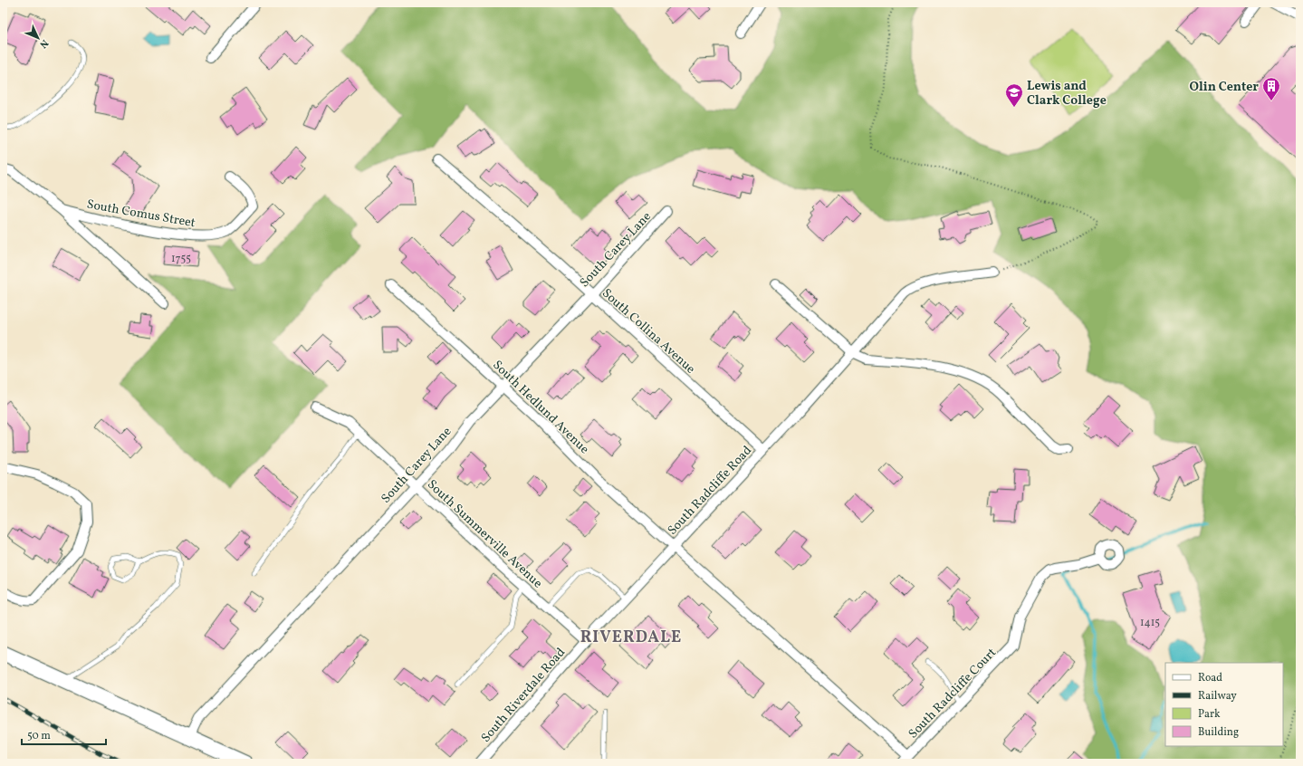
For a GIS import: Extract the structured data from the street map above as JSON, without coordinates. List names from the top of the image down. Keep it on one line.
{"streets":{"street":["South Comus Street","South Carey Lane","South Collina Avenue","South Hedlund Avenue","South Radcliffe Road","South Summerville Avenue","South Radcliffe Court","South Riverdale Road"]},"crossings":[["South Carey Lane","South Collina Avenue"],["South Carey Lane","South Hedlund Avenue"],["South Carey Lane","South Summerville Avenue"],["South Collina Avenue","South Radcliffe Road"],["South Hedlund Avenue","South Radcliffe Road"],["South Hedlund Avenue","South Riverdale Road"],["South Radcliffe Road","South Radcliffe Court"],["South Radcliffe Road","South Riverdale Road"],["South Summerville Avenue","South Riverdale Road"]],"districts":["RIVERDALE"],"places":{"building":["Olin Center"],"school or university":["Lewis and Clark College"]},"house_numbers":["1755","1415"],"legend":["Road","Railway","Park","Building"],"scale_bar":"50 m","north":"bottom right"}
